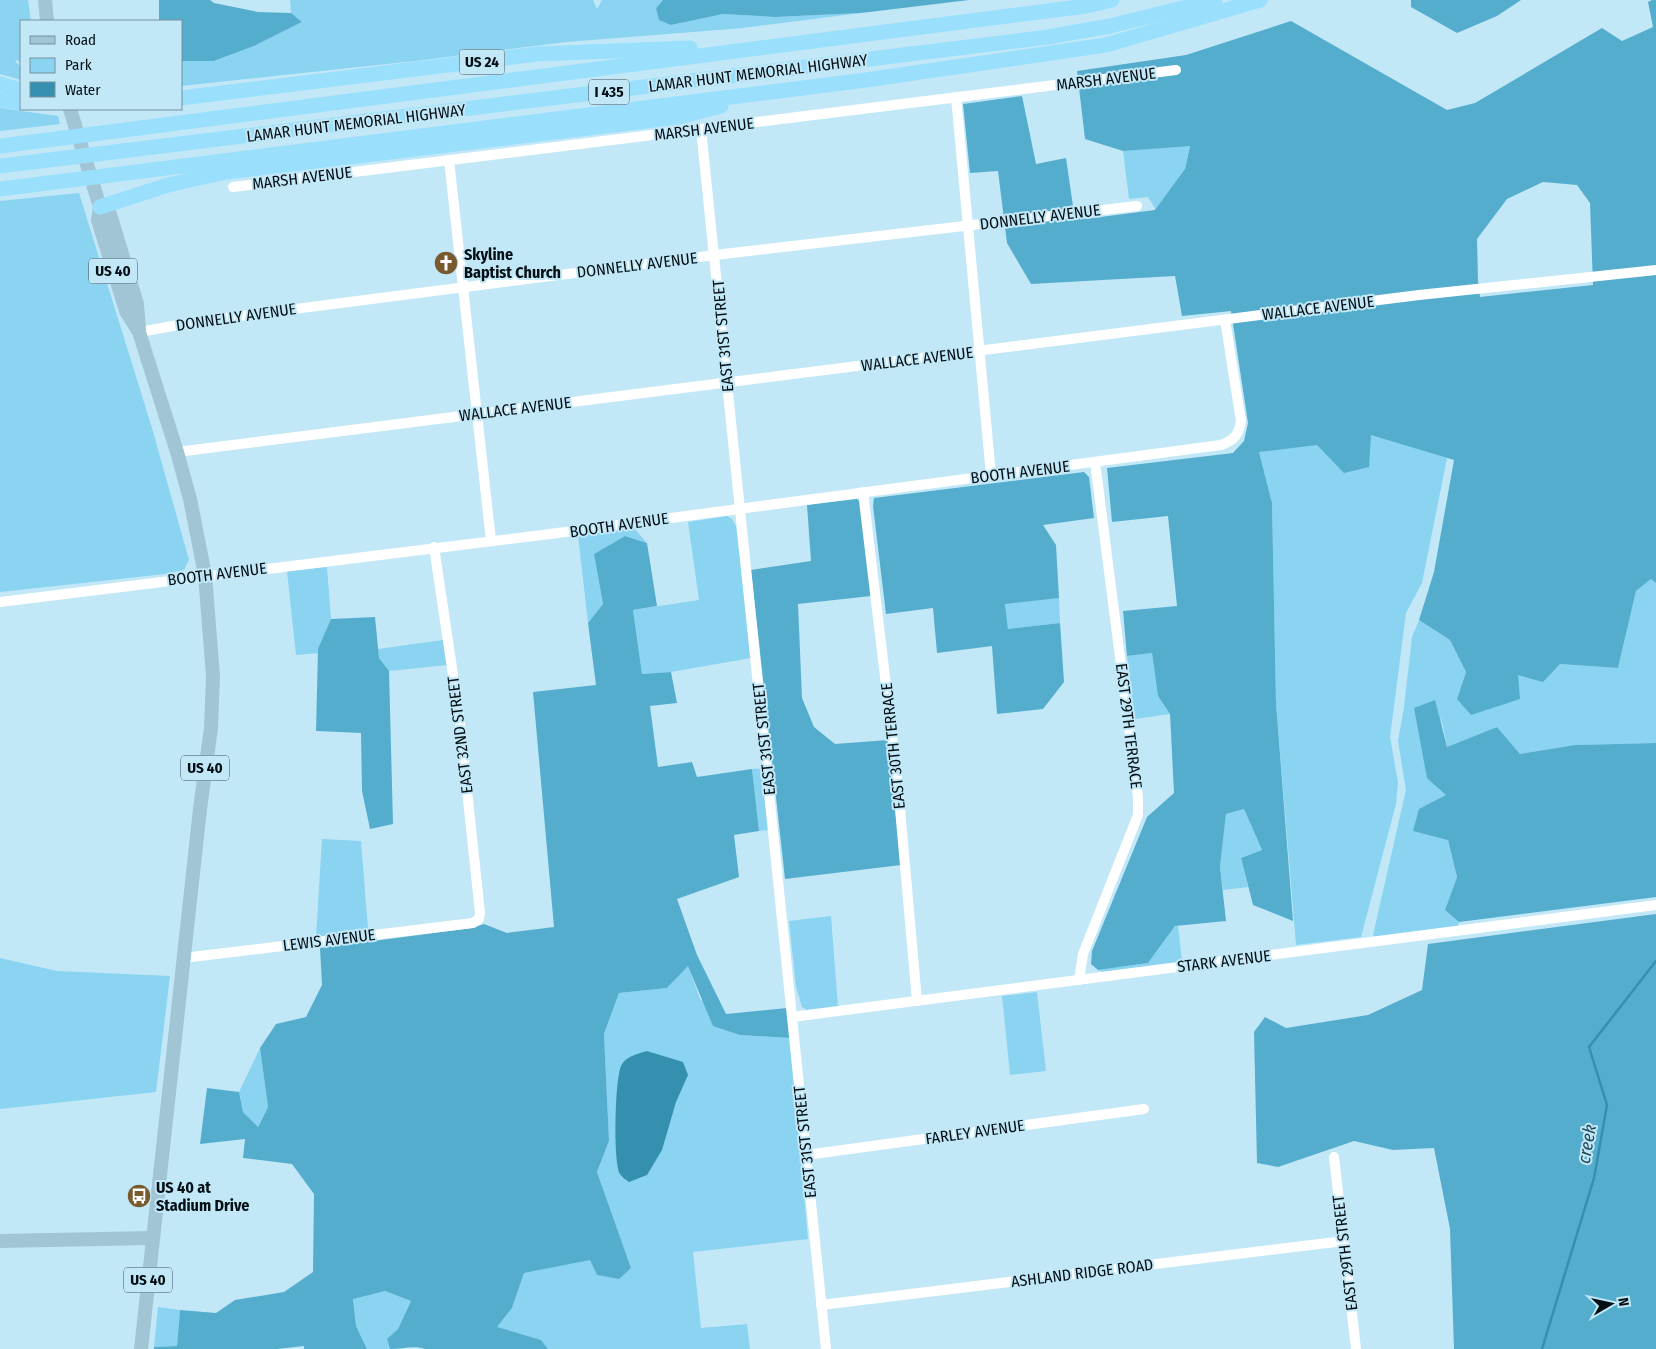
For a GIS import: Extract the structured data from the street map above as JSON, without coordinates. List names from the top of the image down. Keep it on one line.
{"streets":{"highway":["US 24","LAMAR HUNT MEMORIAL HIGHWAY","I 435"],"main road":["US 40"],"street":["MARSH AVENUE","DONNELLY AVENUE","WALLACE AVENUE","EAST 31ST STREET","BOOTH AVENUE","EAST 29TH TERRACE","EAST 32ND STREET","EAST 30TH TERRACE","LEWIS AVENUE","STARK AVENUE","FARLEY AVENUE","EAST 29TH STREET","ASHLAND RIDGE ROAD"]},"crossings":[["US 24","LAMAR HUNT MEMORIAL HIGHWAY"],["MARSH AVENUE","EAST 31ST STREET"],["DONNELLY AVENUE","US 40"],["DONNELLY AVENUE","EAST 31ST STREET"],["US 40","WALLACE AVENUE"],["US 40","BOOTH AVENUE"],["US 40","LEWIS AVENUE"],["WALLACE AVENUE","EAST 31ST STREET"],["WALLACE AVENUE","BOOTH AVENUE"],["EAST 31ST STREET","BOOTH AVENUE"],["EAST 31ST STREET","STARK AVENUE"],["EAST 31ST STREET","FARLEY AVENUE"],["EAST 31ST STREET","ASHLAND RIDGE ROAD"],["BOOTH AVENUE","EAST 29TH TERRACE"],["BOOTH AVENUE","EAST 32ND STREET"],["BOOTH AVENUE","EAST 30TH TERRACE"],["EAST 29TH TERRACE","STARK AVENUE"],["EAST 32ND STREET","LEWIS AVENUE"],["EAST 30TH TERRACE","STARK AVENUE"],["EAST 29TH STREET","ASHLAND RIDGE ROAD"]],"water":["creek"],"places":{"church":["Skyline Baptist Church"],"bus stop":["US 40 at Stadium Drive"]},"legend":["Road","Park","Water"],"north":"right"}
